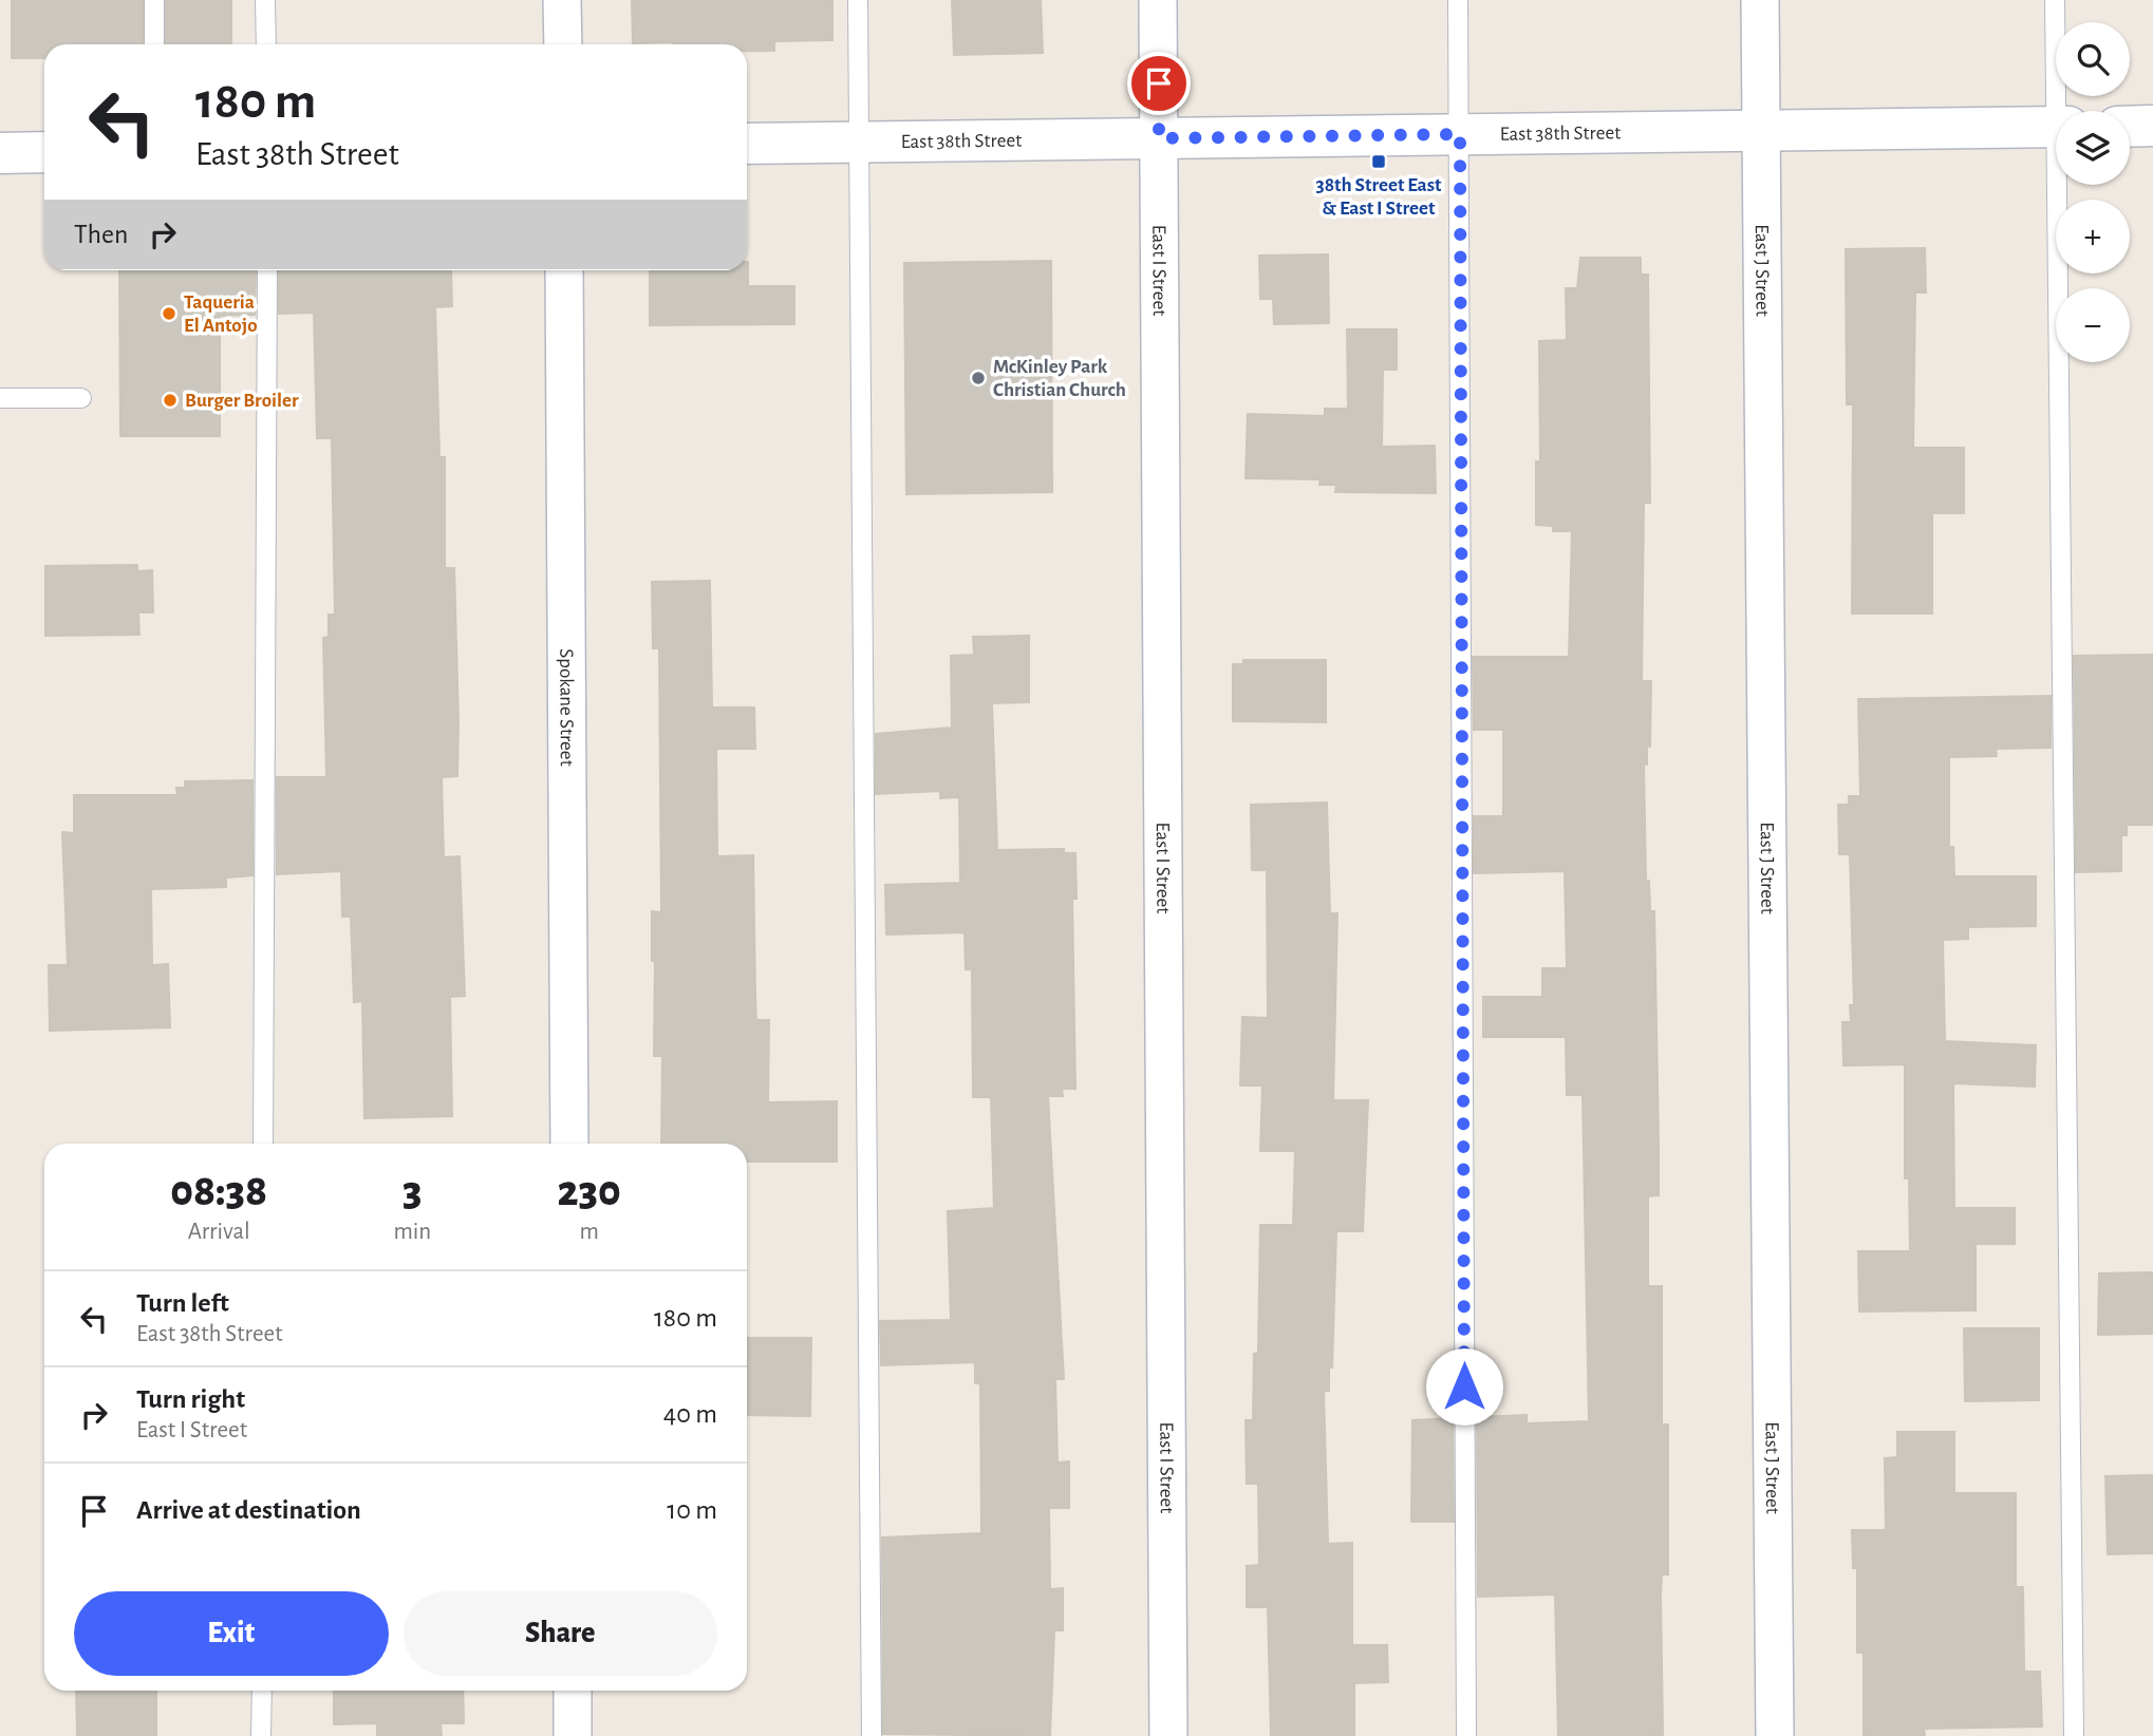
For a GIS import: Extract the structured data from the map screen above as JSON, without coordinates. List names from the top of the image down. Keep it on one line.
{"streets":{"main road":["East 38th Street"],"street":["East I Street","East J Street","Spokane Street"]},"crossings":[["East 38th Street","East I Street"],["East 38th Street","East J Street"]],"places":{"transit":["38th Street East & East I Street"],"other":["Taqueria El Antojo","McKinley Park Christian Church","Burger Broiler"]},"page":{"map_buttons":["+","−"],"turn":["180 m","East 38th Street"],"then":"Then","eta":["08:38","Arrival","3","min","230","m"],"list":[{"name":"Turn left","note":"East 38th Street","value":"180 m"},{"name":"Turn right","note":"East I Street","value":"40 m"},{"name":"Arrive at destination","value":"10 m"}],"buttons":["Exit","Share"]}}
